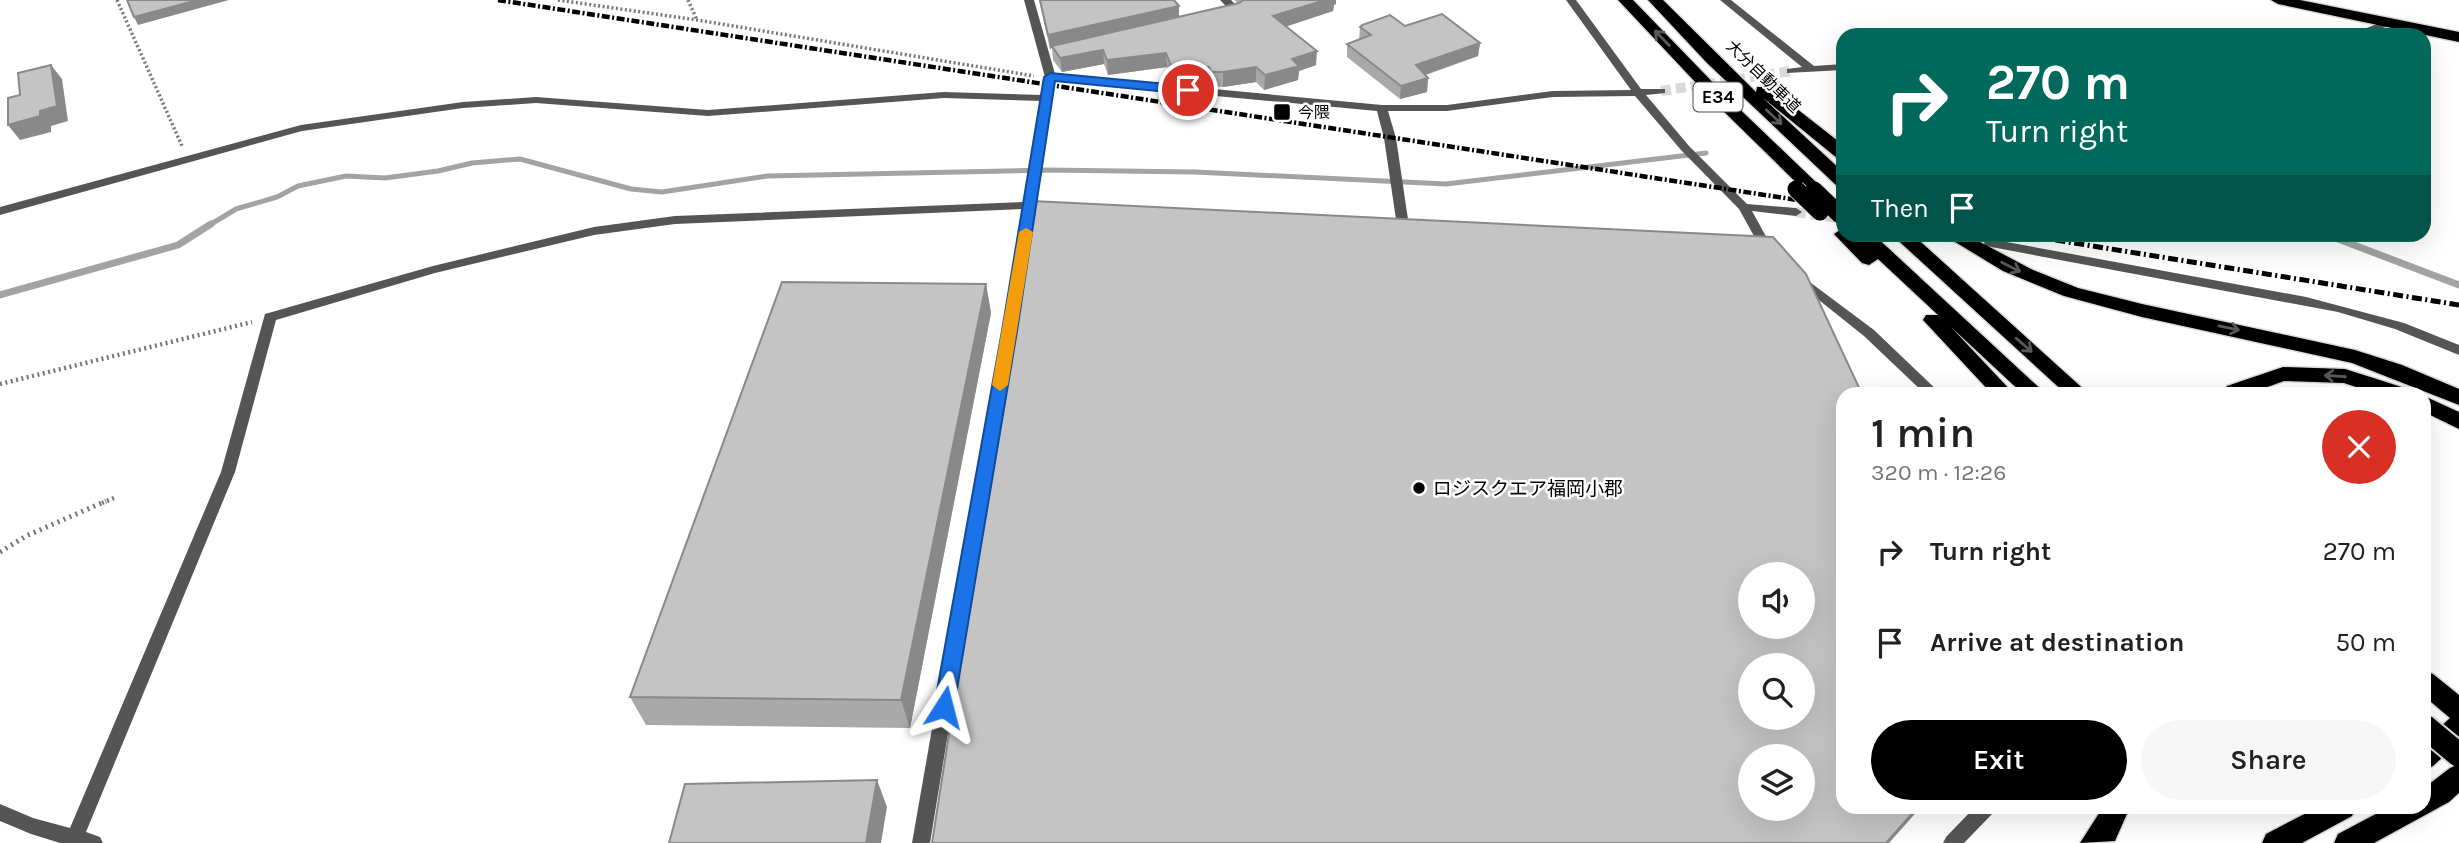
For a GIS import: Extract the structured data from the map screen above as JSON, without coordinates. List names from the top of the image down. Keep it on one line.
{"streets":{"highway":["大分自動車道","E34"]},"places":{"transit":["今隈"],"other":["ロジスクエア福岡小郡"]},"page":{"turn":["270 m","Turn right"],"then":"Then","heading":["1 min","320 m · 12:26"],"list":[{"name":"Turn right","value":"270 m"},{"name":"Arrive at destination","value":"50 m"}],"buttons":["Exit","Share"]}}
